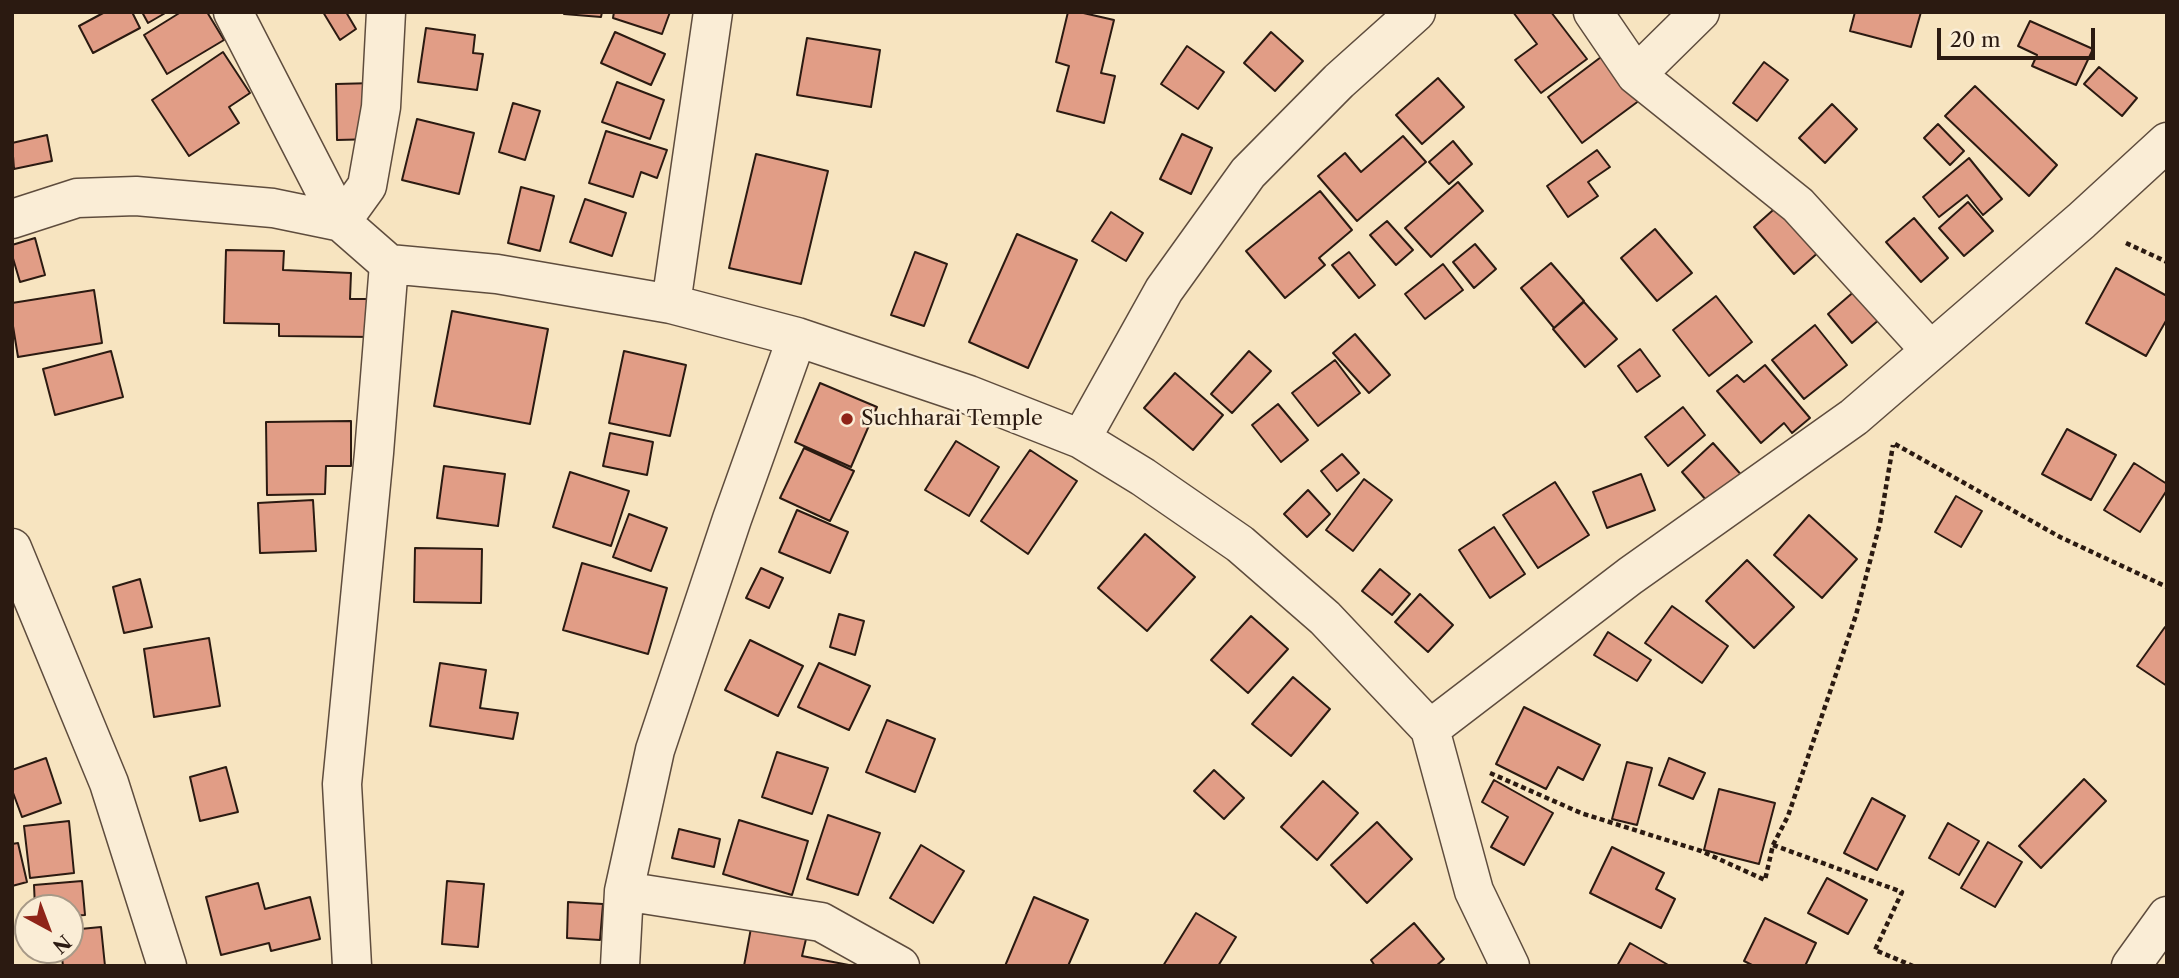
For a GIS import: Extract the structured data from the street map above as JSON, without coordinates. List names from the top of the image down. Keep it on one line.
{"places":["Suchharai Temple"],"scale_bar":"20 m","north":"bottom right"}
